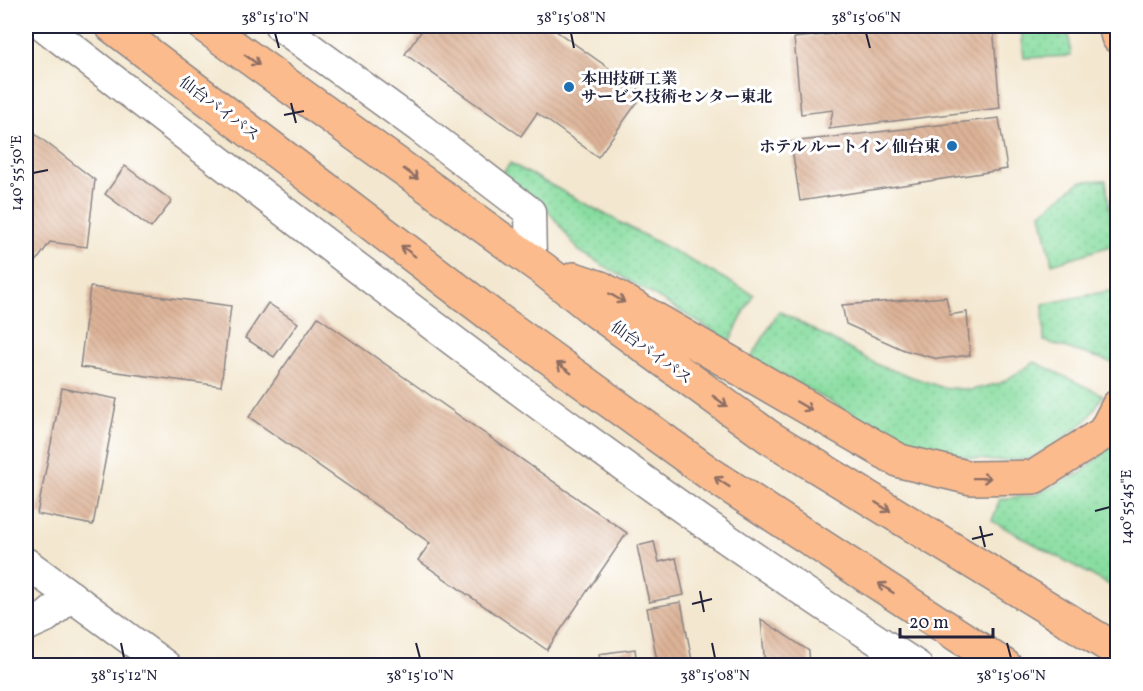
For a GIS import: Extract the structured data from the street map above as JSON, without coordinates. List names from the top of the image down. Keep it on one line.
{"streets":{"main road":["仙台バイパス"]},"places":["本田技研工業 サービス技術センター東北","ホテル ルートイン 仙台東"],"scale_bar":"20 m","coordinates":["38°15'10\"N","38°15'08\"N","38°15'06\"N","140°55'50\"E","140°55'45\"E","38°15'12\"N"]}
